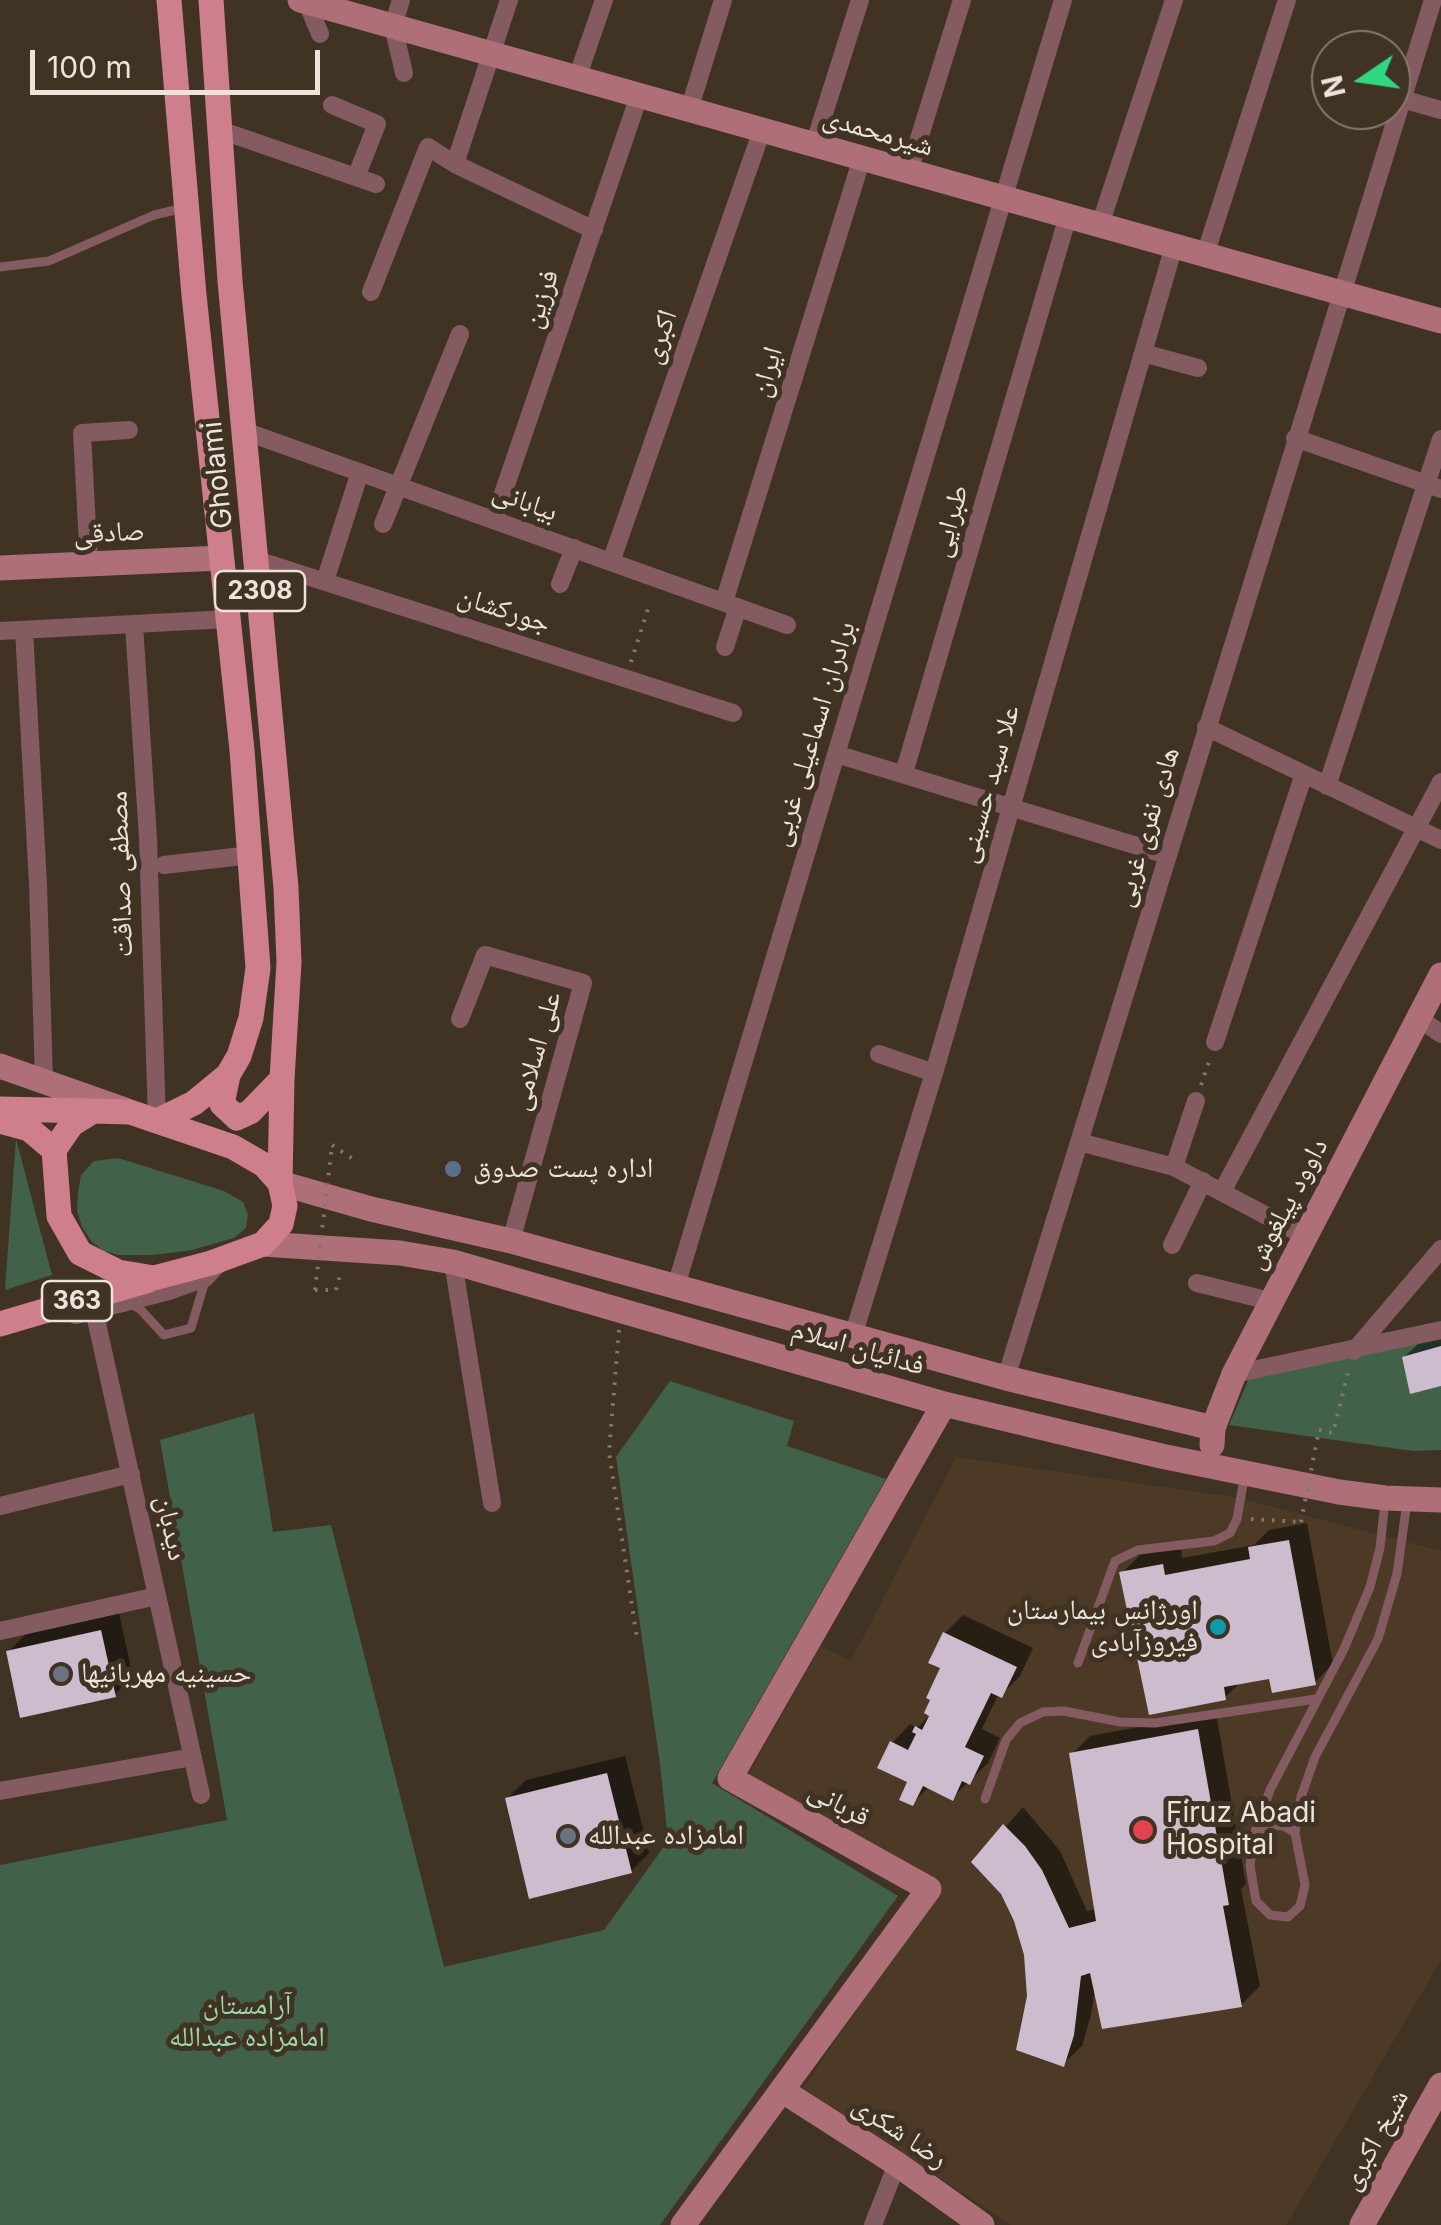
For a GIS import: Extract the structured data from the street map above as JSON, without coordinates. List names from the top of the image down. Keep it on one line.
{"streets":{"main road":["Gholami","2308","363"],"street":["شیرمحمدی","فرزین","اکبری","ایران","بیابانی","طبرایی","صادقی","جورکشان","برادران اسماعیلی غربی","علا سید حسینی","هادی نفری غربی","مصطفی صداقت","علی اسلامی","داوود پیلغوش","فدائیان اسلام","دیدبان","قربانی","رضا شکری","شیخ اکبری"]},"crossings":[["شیرمحمدی","فرزین"],["شیرمحمدی","اکبری"],["شیرمحمدی","ایران"],["شیرمحمدی","طبرایی"],["شیرمحمدی","برادران اسماعیلی غربی"],["شیرمحمدی","علا سید حسینی"],["شیرمحمدی","هادی نفری غربی"],["فرزین","بیابانی"],["اکبری","بیابانی"],["ایران","بیابانی"],["Gholami","بیابانی"],["Gholami","صادقی"],["Gholami","جورکشان"],["Gholami","مصطفی صداقت"],["Gholami","363"],["Gholami","فدائیان اسلام"],["برادران اسماعیلی غربی","فدائیان اسلام"],["علا سید حسینی","فدائیان اسلام"],["هادی نفری غربی","فدائیان اسلام"],["مصطفی صداقت","363"],["مصطفی صداقت","فدائیان اسلام"],["علی اسلامی","فدائیان اسلام"],["داوود پیلغوش","فدائیان اسلام"],["363","فدائیان اسلام"],["فدائیان اسلام","قربانی"],["قربانی","رضا شکری"]],"parks":["آرامستان امامزاده عبدالله"],"places":["اداره پست صدوق","اورژانس بیمارستان فیروزآبادی","حسینیه مهربانیها","Firuz Abadi Hospital","امامزاده عبدالله"],"scale_bar":"100 m","north":"left"}
